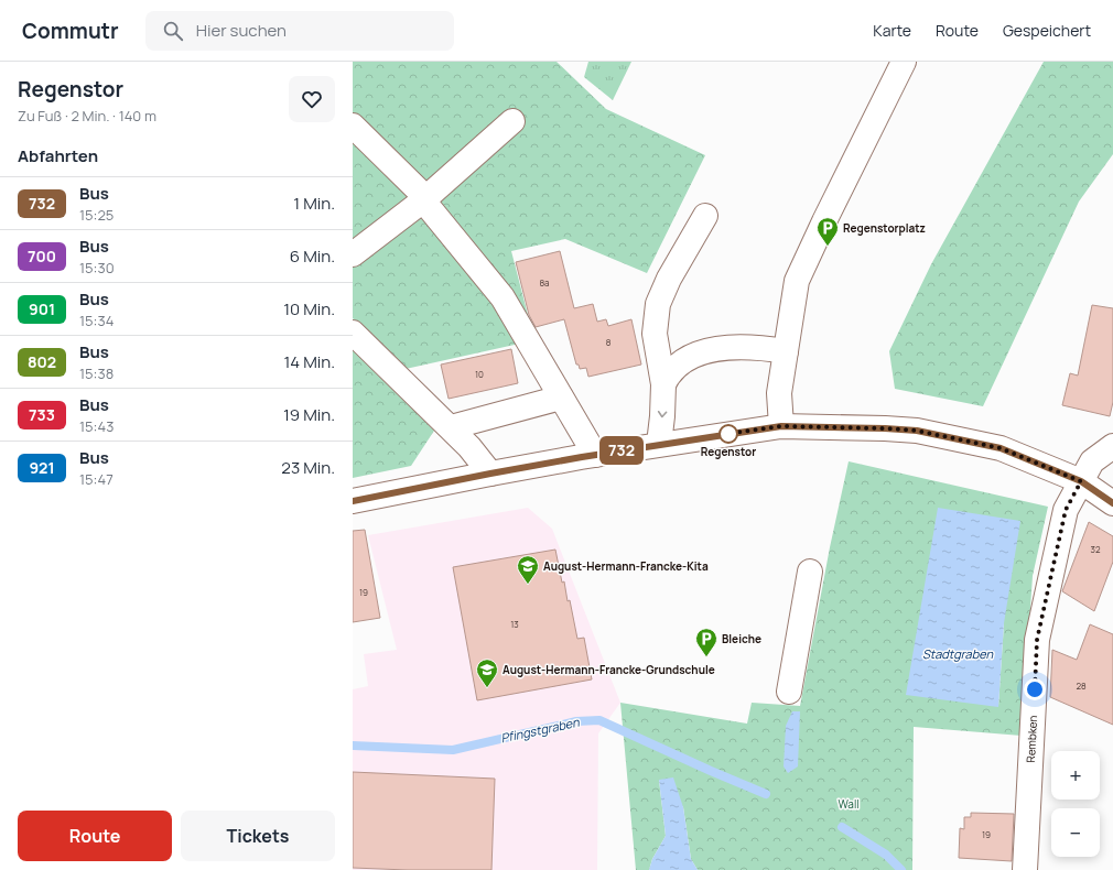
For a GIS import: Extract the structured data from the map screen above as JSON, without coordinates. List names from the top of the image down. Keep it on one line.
{"streets":{"street":["Rembken"]},"water":["Stadtgraben","Pfingstgraben"],"parks":["Wall"],"places":{"parking":["Regenstorplatz","Bleiche"],"other":["Regenstor"],"school or university":["August-Hermann-Francke-Kita","August-Hermann-Francke-Grundschule"]},"lines":["bus line 732"],"house_numbers":["8a","8","10","32","19","13","28","19"],"page":{"header":"Commutr","search":"Hier suchen","nav":["Karte","Route","Gespeichert"],"heading":[["Regenstor","Zu Fuß · 2 Min. · 140 m"],"Abfahrten"],"on_map":"732","list":[{"mark":"732","name":"Bus","note":"15:25","value":"1 Min."},{"mark":"700","name":"Bus","note":"15:30","value":"6 Min."},{"mark":"901","name":"Bus","note":"15:34","value":"10 Min."},{"mark":"802","name":"Bus","note":"15:38","value":"14 Min."},{"mark":"733","name":"Bus","note":"15:43","value":"19 Min."},{"mark":"921","name":"Bus","note":"15:47","value":"23 Min."}],"map_buttons":["+","−"],"buttons":["Route","Tickets"]}}
